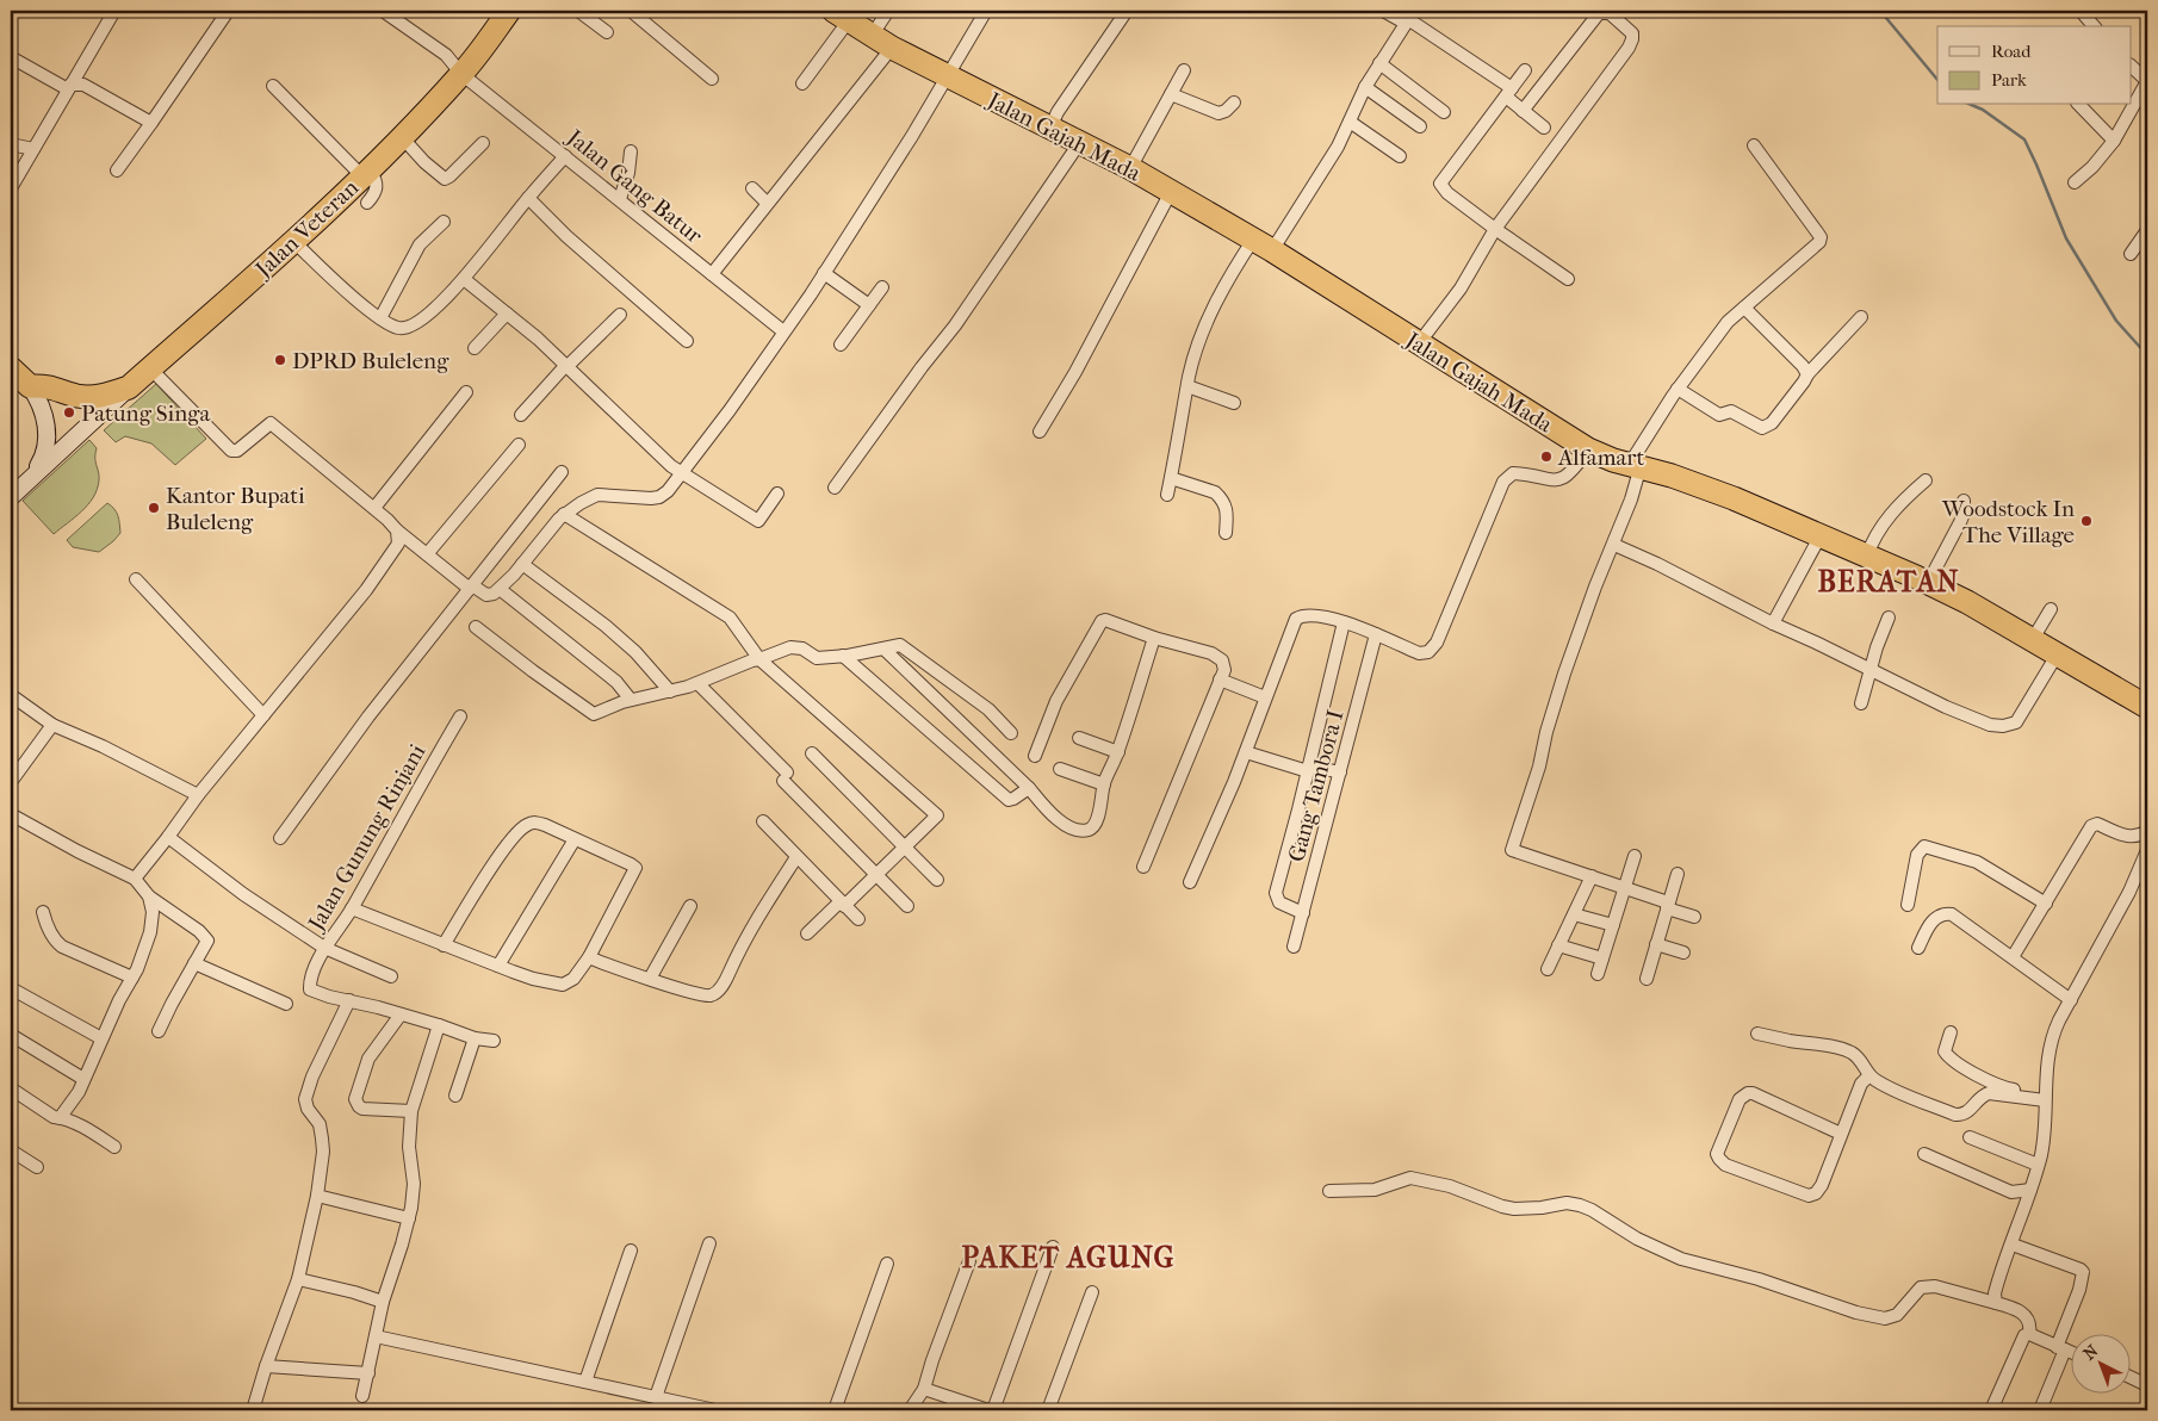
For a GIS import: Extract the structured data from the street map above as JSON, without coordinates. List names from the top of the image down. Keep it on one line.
{"streets":{"highway":["Jalan Gajah Mada","Jalan Veteran"],"street":["Jalan Gang Batur","Gang Tambora I","Jalan Gunung Rinjani"]},"crossings":[["Jalan Gang Batur","Jalan Veteran"]],"districts":["BERATAN","PAKET AGUNG"],"places":["DPRD Buleleng","Patung Singa","Alfamart","Kantor Bupati Buleleng","Woodstock In The Village"],"legend":["Road","Park"],"north":"top left"}
